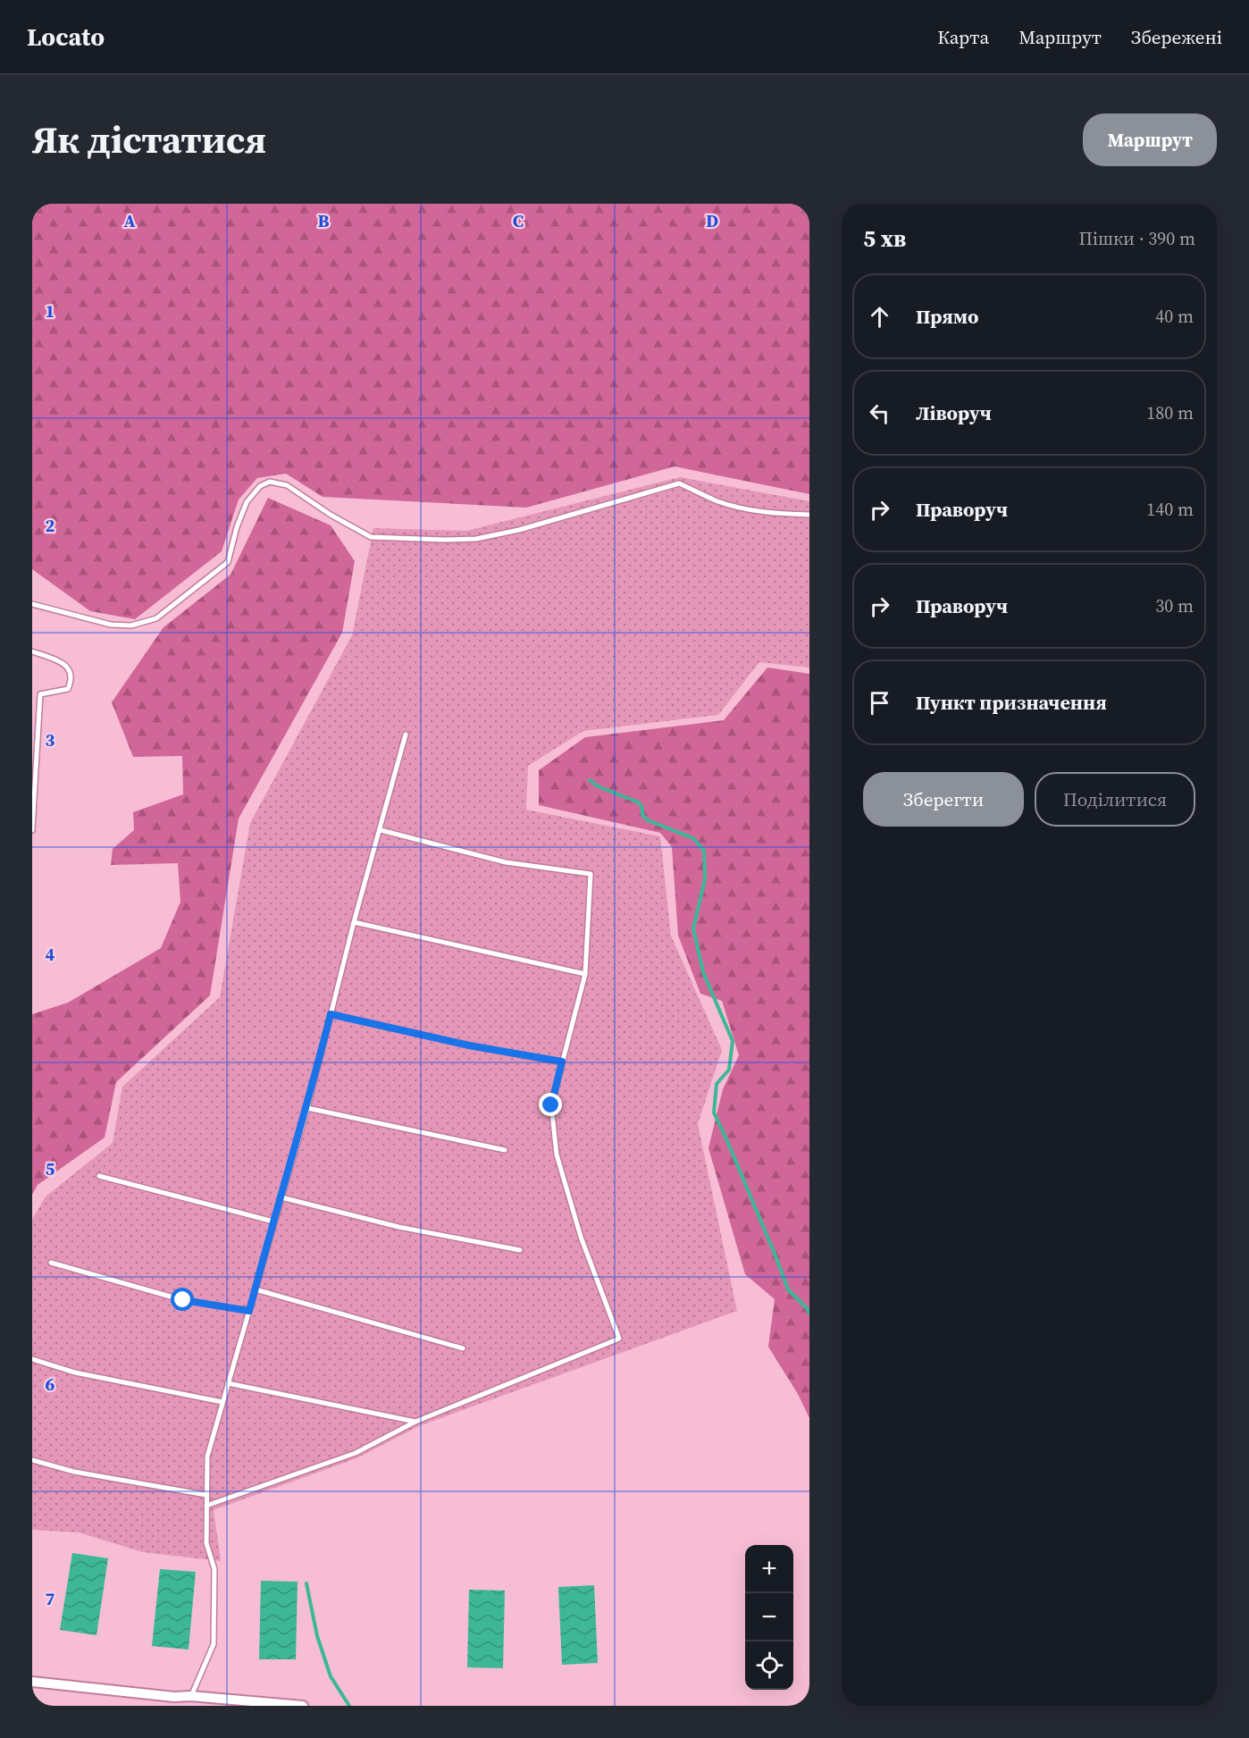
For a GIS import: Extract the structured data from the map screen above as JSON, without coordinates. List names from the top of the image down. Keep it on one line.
{"page":{"header":"Locato","nav":["Карта","Маршрут","Збережені"],"title":"Як дістатися","buttons":["Маршрут",["Зберегти","Поділитися"]],"heading":["5 хв","Пішки · 390 m"],"list":[["Прямо","40 m"],["Ліворуч","180 m"],["Праворуч","140 m"],["Праворуч","30 m"],"Пункт призначення"],"map_buttons":["+","−"]},"grid":{"columns":["A","B","C","D"],"rows":["1","2","3","4","5","6","7"]}}
